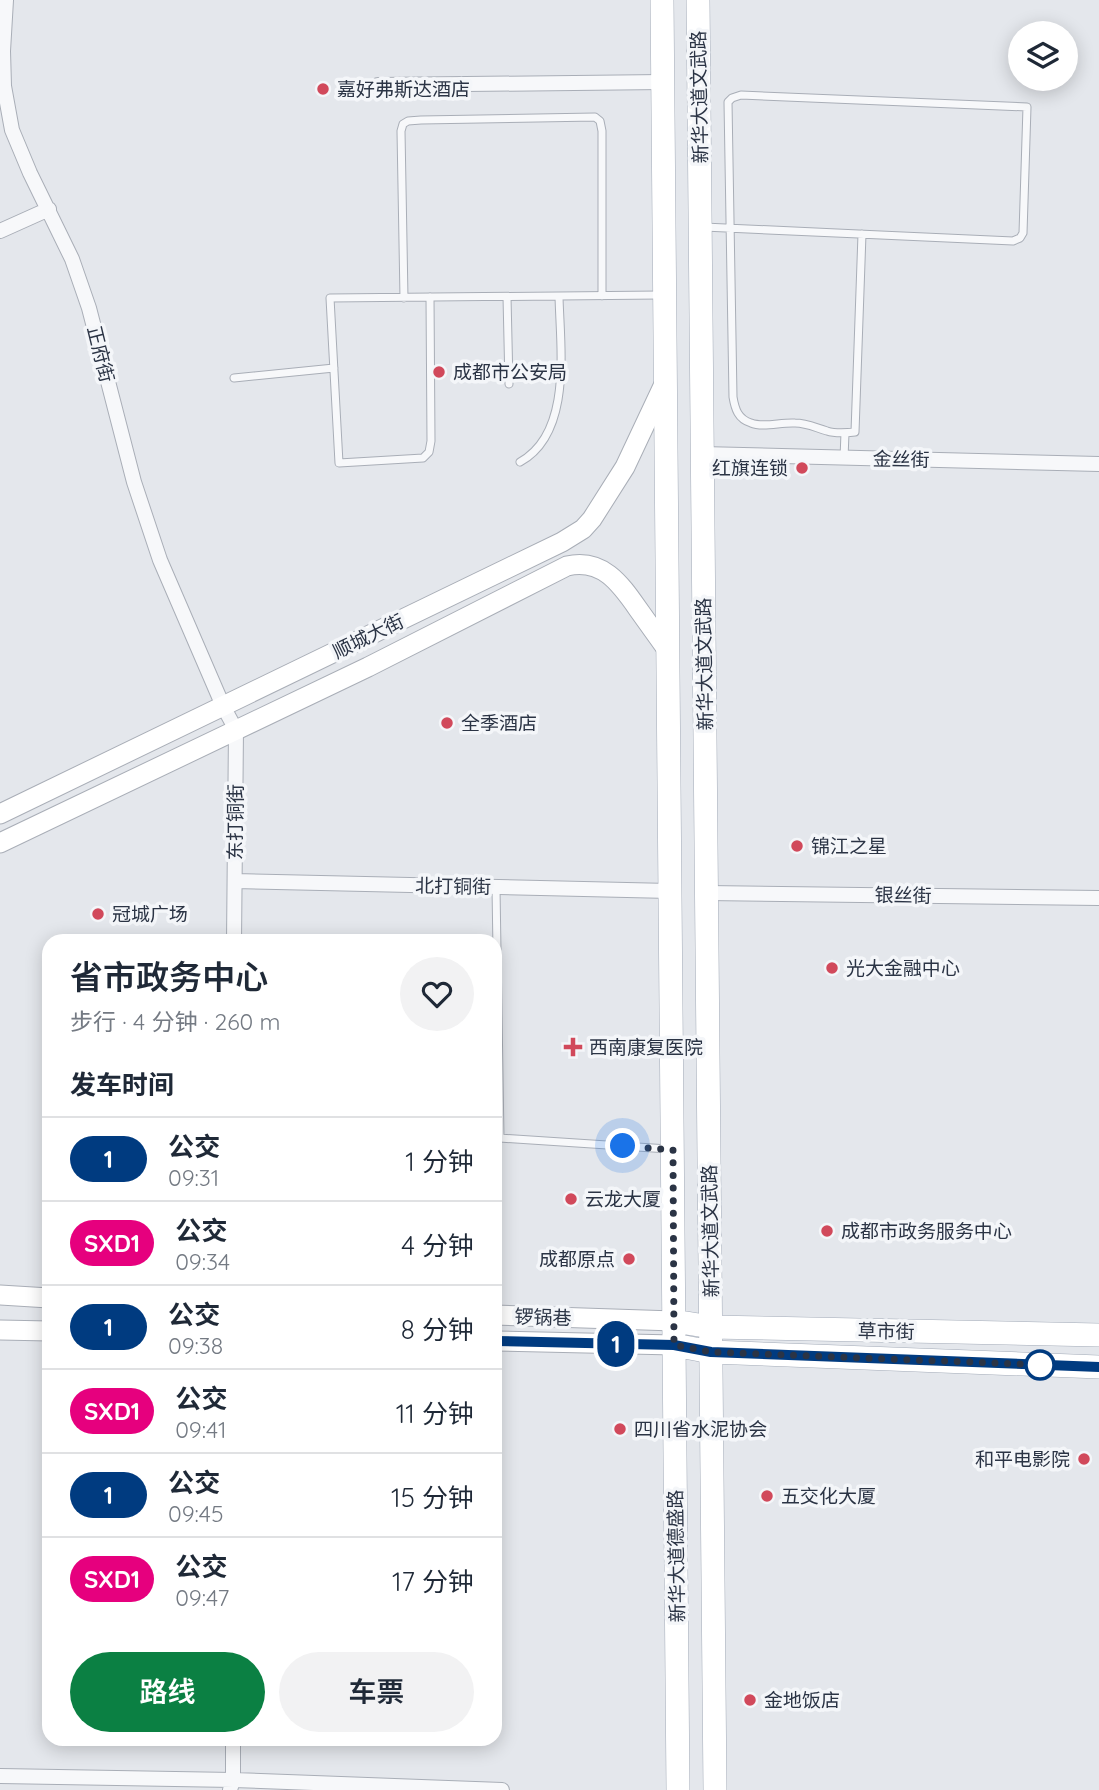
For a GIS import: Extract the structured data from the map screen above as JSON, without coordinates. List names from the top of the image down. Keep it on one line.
{"streets":{"main road":["新华大道文武路","顺城大街","锣锅巷","草市街","新华大道德盛路"],"street":["正府街","金丝街","东打铜街","北打铜街","银丝街"]},"crossings":[["新华大道文武路","金丝街"],["新华大道文武路","顺城大街"],["新华大道文武路","北打铜街"],["新华大道文武路","银丝街"],["新华大道文武路","锣锅巷"],["新华大道文武路","草市街"],["新华大道文武路","新华大道德盛路"],["正府街","顺城大街"],["正府街","东打铜街"],["顺城大街","东打铜街"],["东打铜街","北打铜街"],["锣锅巷","草市街"],["锣锅巷","新华大道德盛路"],["草市街","新华大道德盛路"]],"places":{"other":["嘉好弗斯达酒店","成都市公安局","红旗连锁","全季酒店","锦江之星","冠城广场","光大金融中心","云龙大厦","成都市政务服务中心","成都原点","四川省水泥协会","和平电影院","五交化大厦","金地饭店"],"health":["西南康复医院"]},"lines":["bus line 1"],"page":{"on_map":"1","heading":[["省市政务中心","步行 · 4 分钟 · 260 m"],"发车时间"],"list":[{"mark":"1","name":"公交","note":"09:31","value":"1 分钟"},{"mark":"SXD1","name":"公交","note":"09:34","value":"4 分钟"},{"mark":"1","name":"公交","note":"09:38","value":"8 分钟"},{"mark":"SXD1","name":"公交","note":"09:41","value":"11 分钟"},{"mark":"1","name":"公交","note":"09:45","value":"15 分钟"},{"mark":"SXD1","name":"公交","note":"09:47","value":"17 分钟"}],"buttons":["路线","车票"]}}
